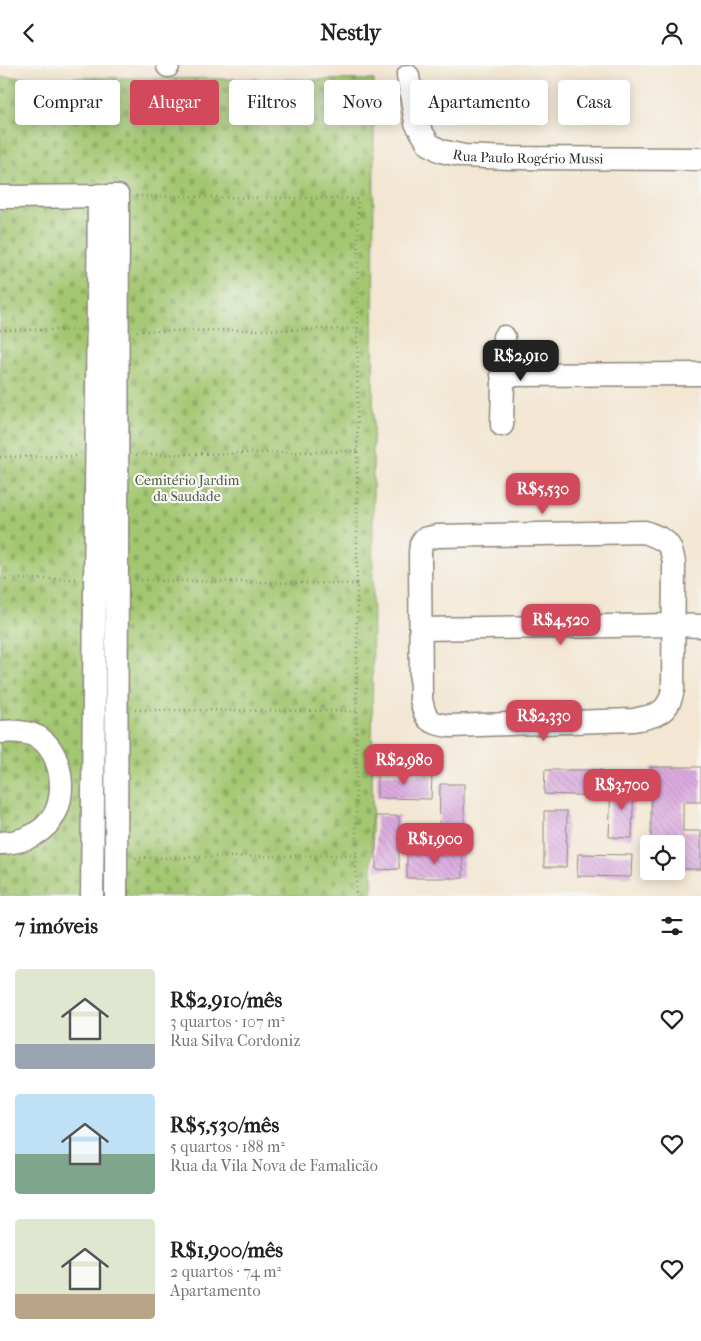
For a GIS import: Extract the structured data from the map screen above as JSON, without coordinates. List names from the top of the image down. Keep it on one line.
{"streets":{"street":["Rua Paulo Rogério Mussi"]},"parks":["Cemitério Jardim da Saudade"],"page":{"header":"Nestly","chip":["Comprar","Alugar","Filtros","Novo","Apartamento","Casa"],"price":["R$2,910","R$5,530","R$4,520","R$2,330","R$2,980","R$3,700","R$1,900"],"heading":"7 imóveis","list":[{"name":"R$2,910/mês","note":"3 quartos · 107 m² · Rua Silva Cordoniz"},{"name":"R$5,530/mês","note":"5 quartos · 188 m² · Rua da Vila Nova de Famalicão"},{"name":"R$1,900/mês","note":"2 quartos · 74 m² · Apartamento"}]}}
